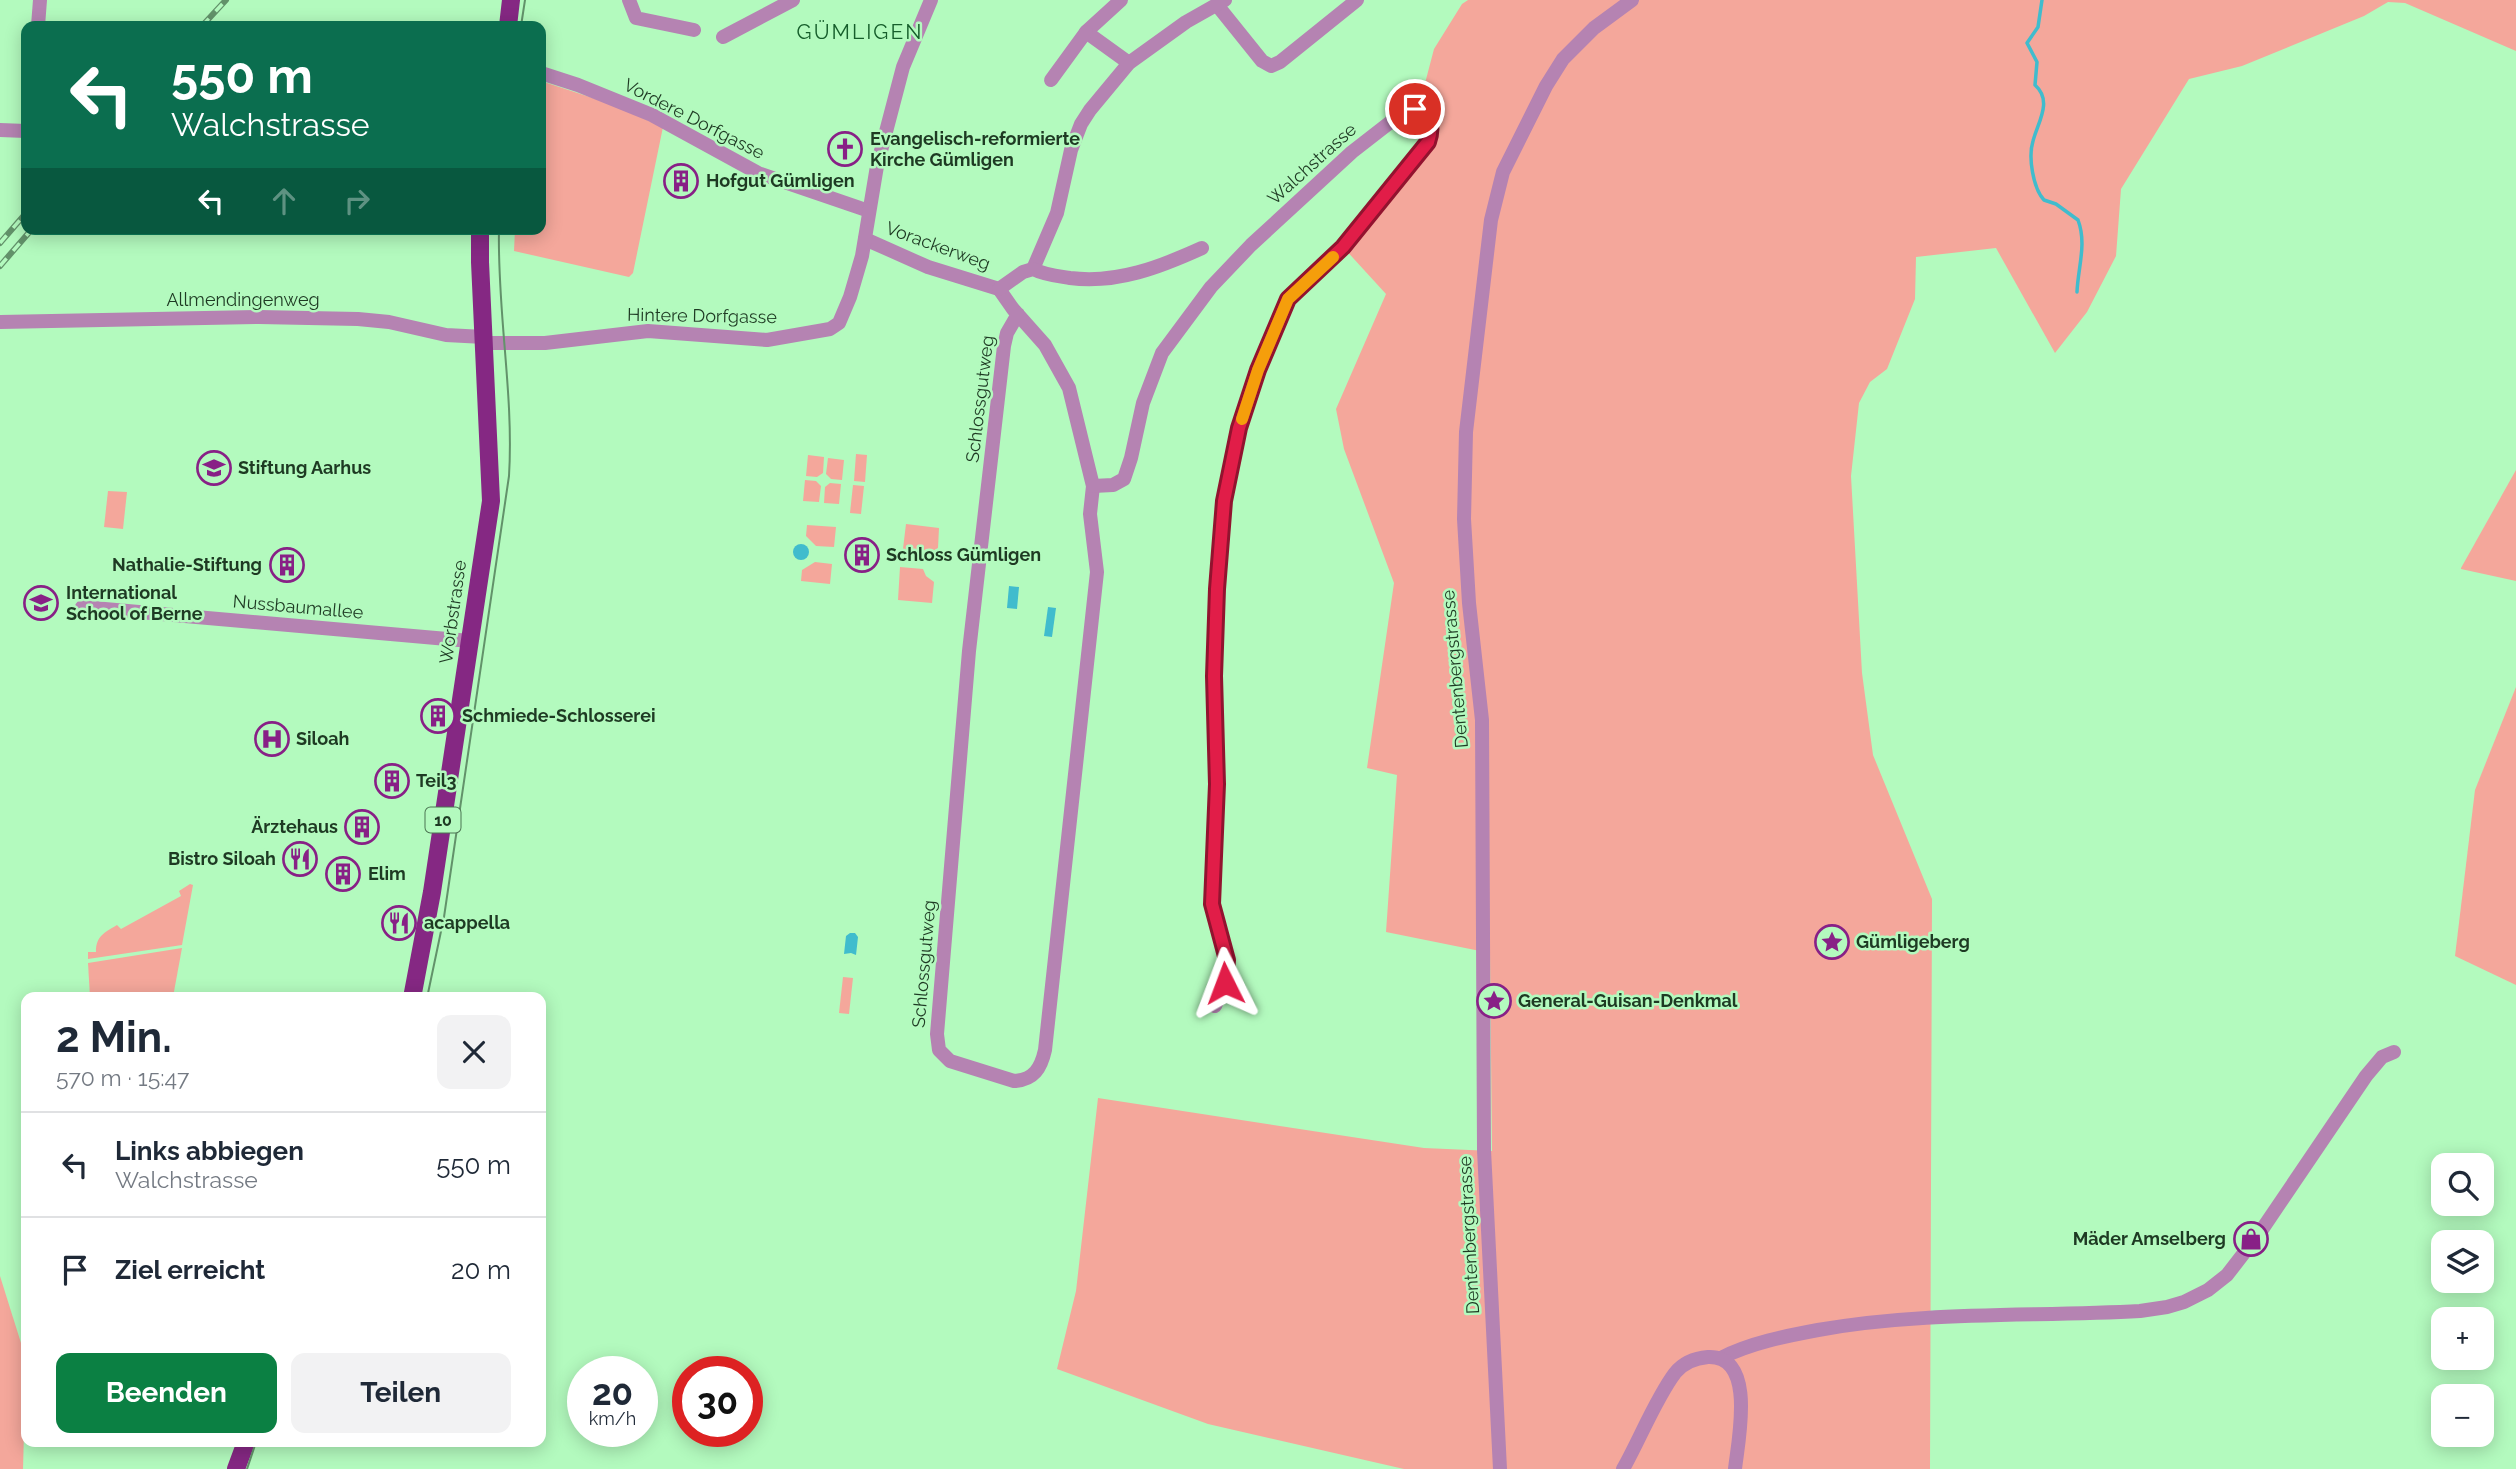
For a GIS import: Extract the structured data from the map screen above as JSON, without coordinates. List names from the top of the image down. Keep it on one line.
{"streets":{"main road":["Worbstrasse","10"],"street":["Vordere Dorfgasse","Walchstrasse","Vorackerweg","Allmendingenweg","Hintere Dorfgasse","Schlossgutweg","Nussbaumallee","Dentenbergstrasse"]},"crossings":[["Walchstrasse","Schlossgutweg"],["Vorackerweg","Hintere Dorfgasse"],["Allmendingenweg","Hintere Dorfgasse"],["Allmendingenweg","Worbstrasse"],["Hintere Dorfgasse","Worbstrasse"],["Nussbaumallee","Worbstrasse"]],"districts":["GÜMLIGEN"],"places":{"church":["Evangelisch-reformierte Kirche Gümligen"],"building":["Hofgut Gümligen","Schloss Gümligen","Nathalie-Stiftung","Schmiede-Schlosserei","Teil3","Ärztehaus","Elim"],"school or university":["Stiftung Aarhus","International School of Berne"],"hospital":["Siloah"],"restaurant":["Bistro Siloah","acappella"],"place":["Gümligeberg","General-Guisan-Denkmal"],"shop":["Mäder Amselberg"]},"page":{"turn":["550 m","Walchstrasse"],"heading":["2 Min.","570 m · 15:47"],"list":[{"name":"Links abbiegen","note":"Walchstrasse","value":"550 m"},{"name":"Ziel erreicht","value":"20 m"}],"map_buttons":["+","−"],"buttons":["Beenden","Teilen"],"speed":"20 km/h","limit":"30"}}
